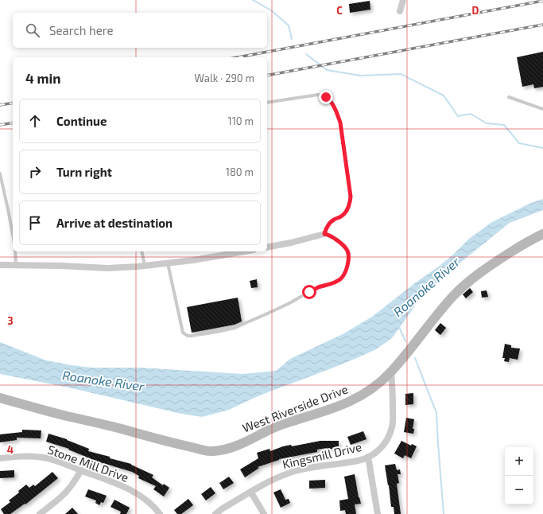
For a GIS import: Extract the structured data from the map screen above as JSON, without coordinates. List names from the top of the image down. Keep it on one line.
{"streets":{"street":["West Riverside Drive","Kingsmill Drive","Stone Mill Drive"]},"crossings":[["West Riverside Drive","Kingsmill Drive"]],"water":["Roanoke River"],"page":{"search":"Search here","heading":["4 min","Walk · 290 m"],"list":[["Continue","110 m"],["Turn right","180 m"],"Arrive at destination"],"map_buttons":["+","−"]},"grid":{"columns":["C","D"],"rows":["3","4"]}}
